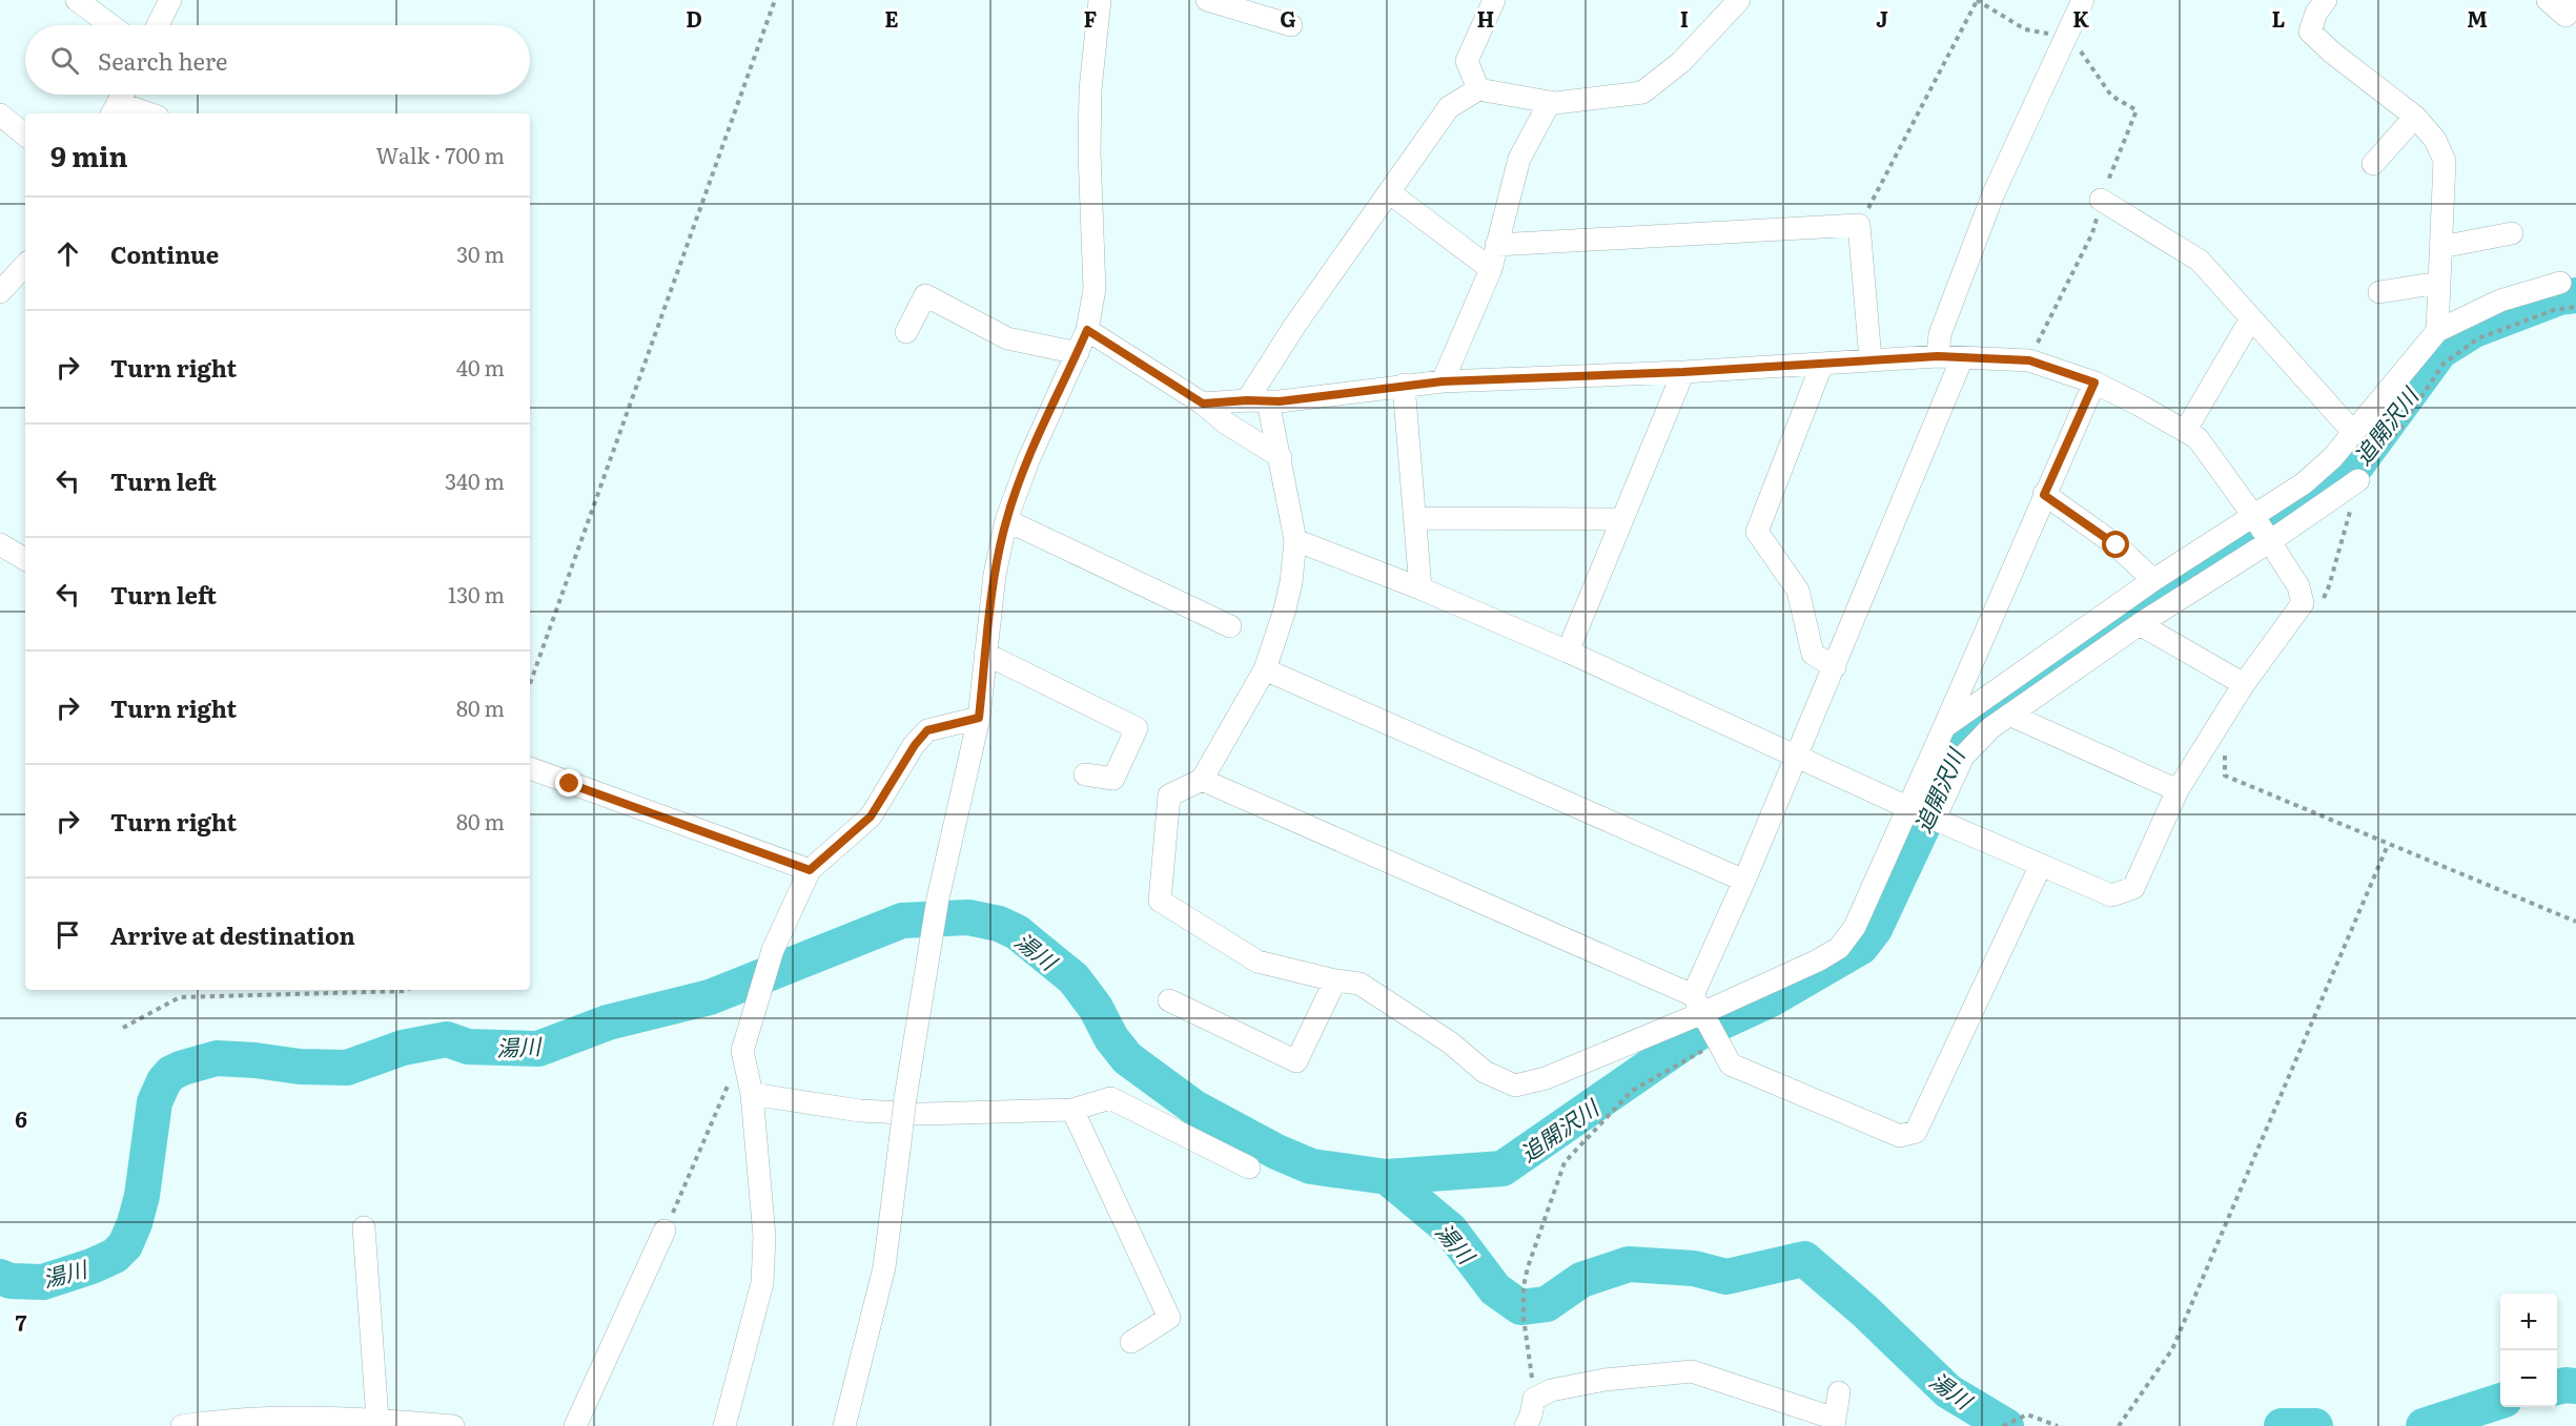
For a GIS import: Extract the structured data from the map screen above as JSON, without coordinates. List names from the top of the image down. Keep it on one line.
{"water":["追開沢川","湯川"],"page":{"search":"Search here","heading":["9 min","Walk · 700 m"],"list":[["Continue","30 m"],["Turn right","40 m"],["Turn left","340 m"],["Turn left","130 m"],["Turn right","80 m"],["Turn right","80 m"],"Arrive at destination"],"map_buttons":["+","−"]},"grid":{"columns":["D","E","F","G","H","I","J","K","L","M"],"rows":["6","7"]}}
